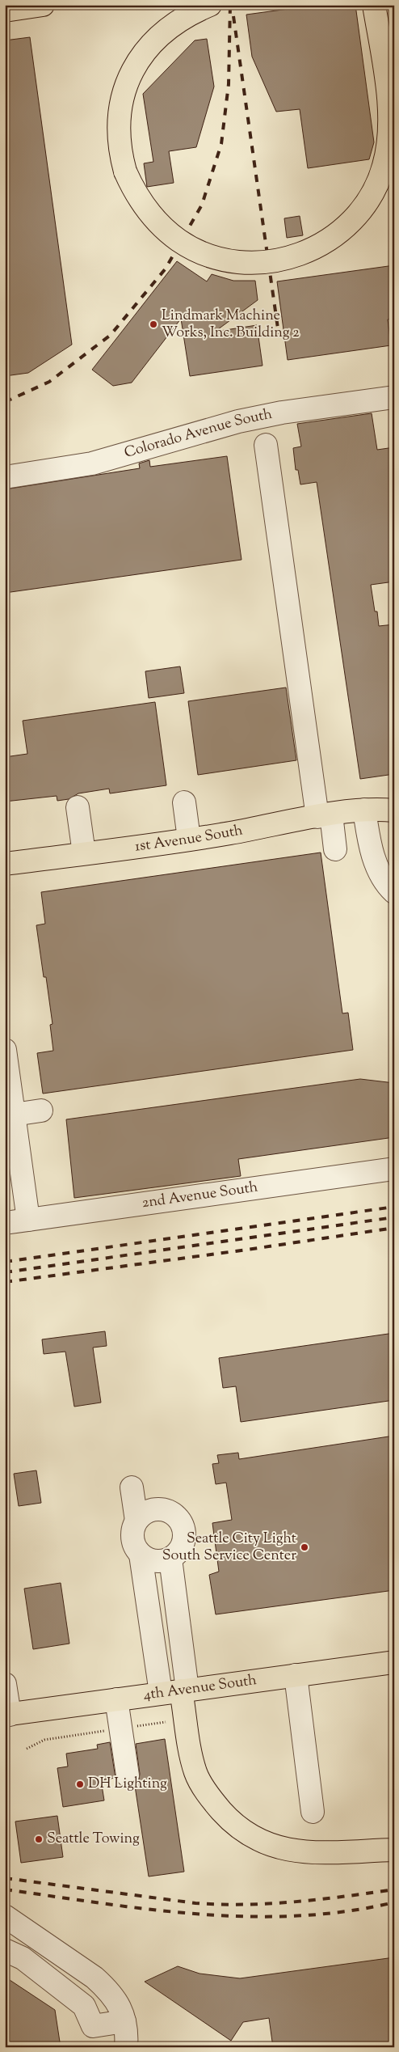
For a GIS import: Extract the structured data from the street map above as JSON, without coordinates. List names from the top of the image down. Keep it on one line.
{"streets":{"main road":["1st Avenue South","4th Avenue South"],"street":["Colorado Avenue South","2nd Avenue South"]},"places":["Lindmark Machine Works, Inc. Building 2","Seattle City Light South Service Center","DH Lighting","Seattle Towing"]}
